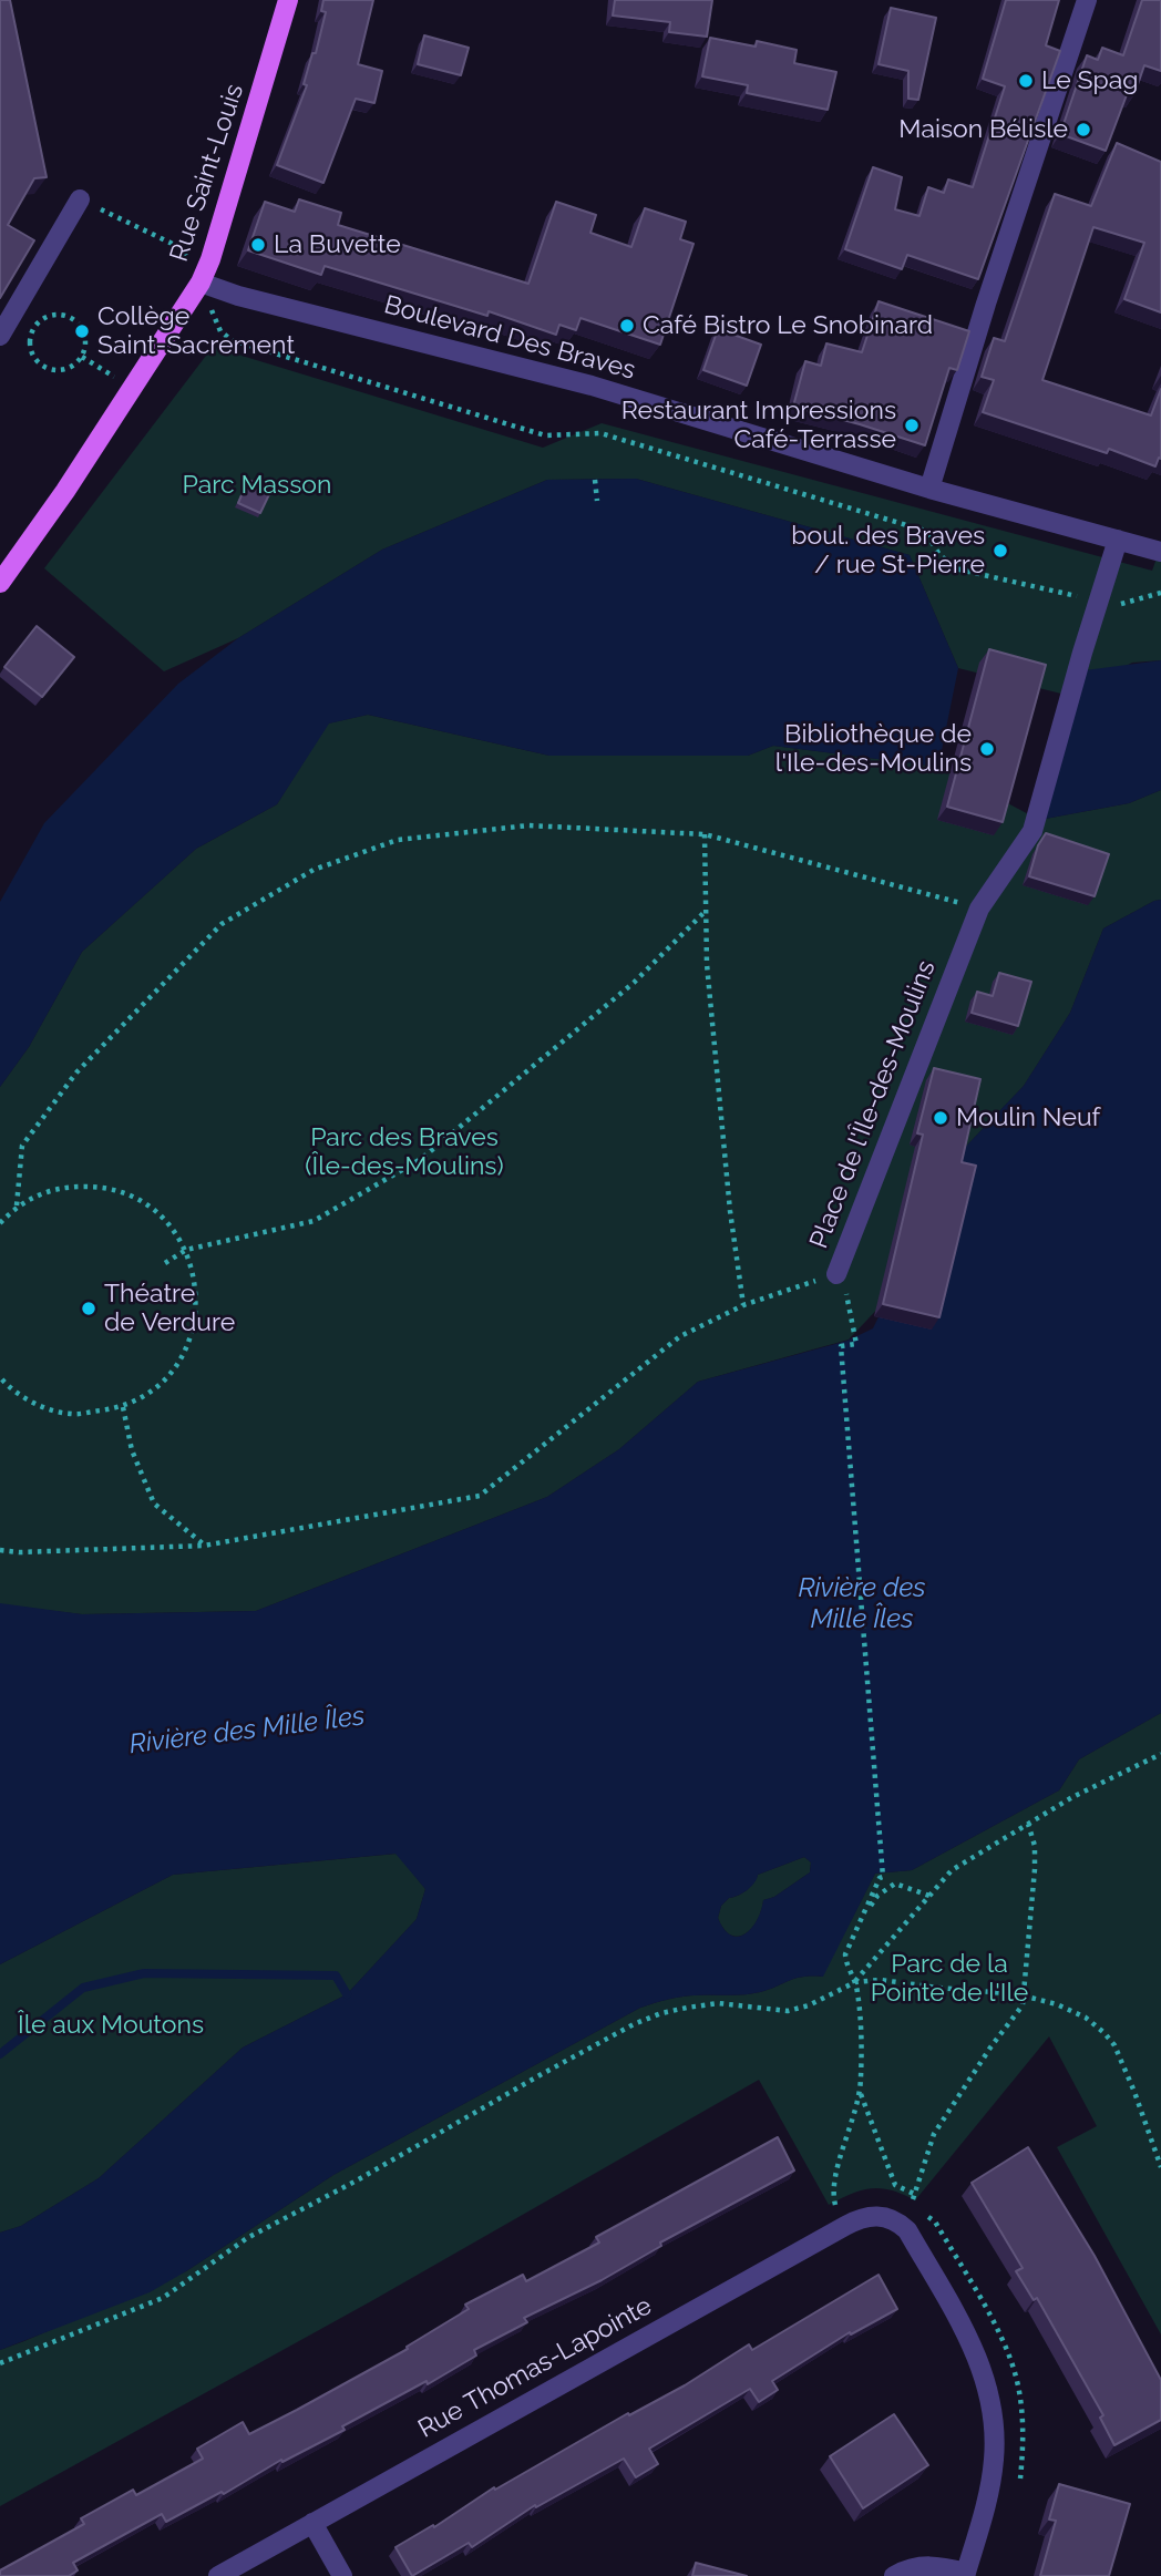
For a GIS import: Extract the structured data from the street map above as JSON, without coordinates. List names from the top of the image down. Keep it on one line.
{"streets":{"main road":["Rue Saint-Louis"],"street":["Boulevard Des Braves","Place de l'Île-des-Moulins","Rue Thomas-Lapointe"]},"crossings":[["Rue Saint-Louis","Boulevard Des Braves"],["Boulevard Des Braves","Place de l'Île-des-Moulins"]],"water":["Rivière des Mille Îles"],"parks":["Parc Masson","Parc des Braves (Île-des-Moulins)","Parc de la Pointe de l'Ile","Île aux Moutons"],"places":["Le Spag","Maison Bélisle","La Buvette","Café Bistro Le Snobinard","Collège Saint-Sacrement","Restaurant Impressions Café-Terrasse","boul. des Braves / rue St-Pierre","Bibliothèque de l'Ile-des-Moulins","Moulin Neuf","Théatre de Verdure"]}
